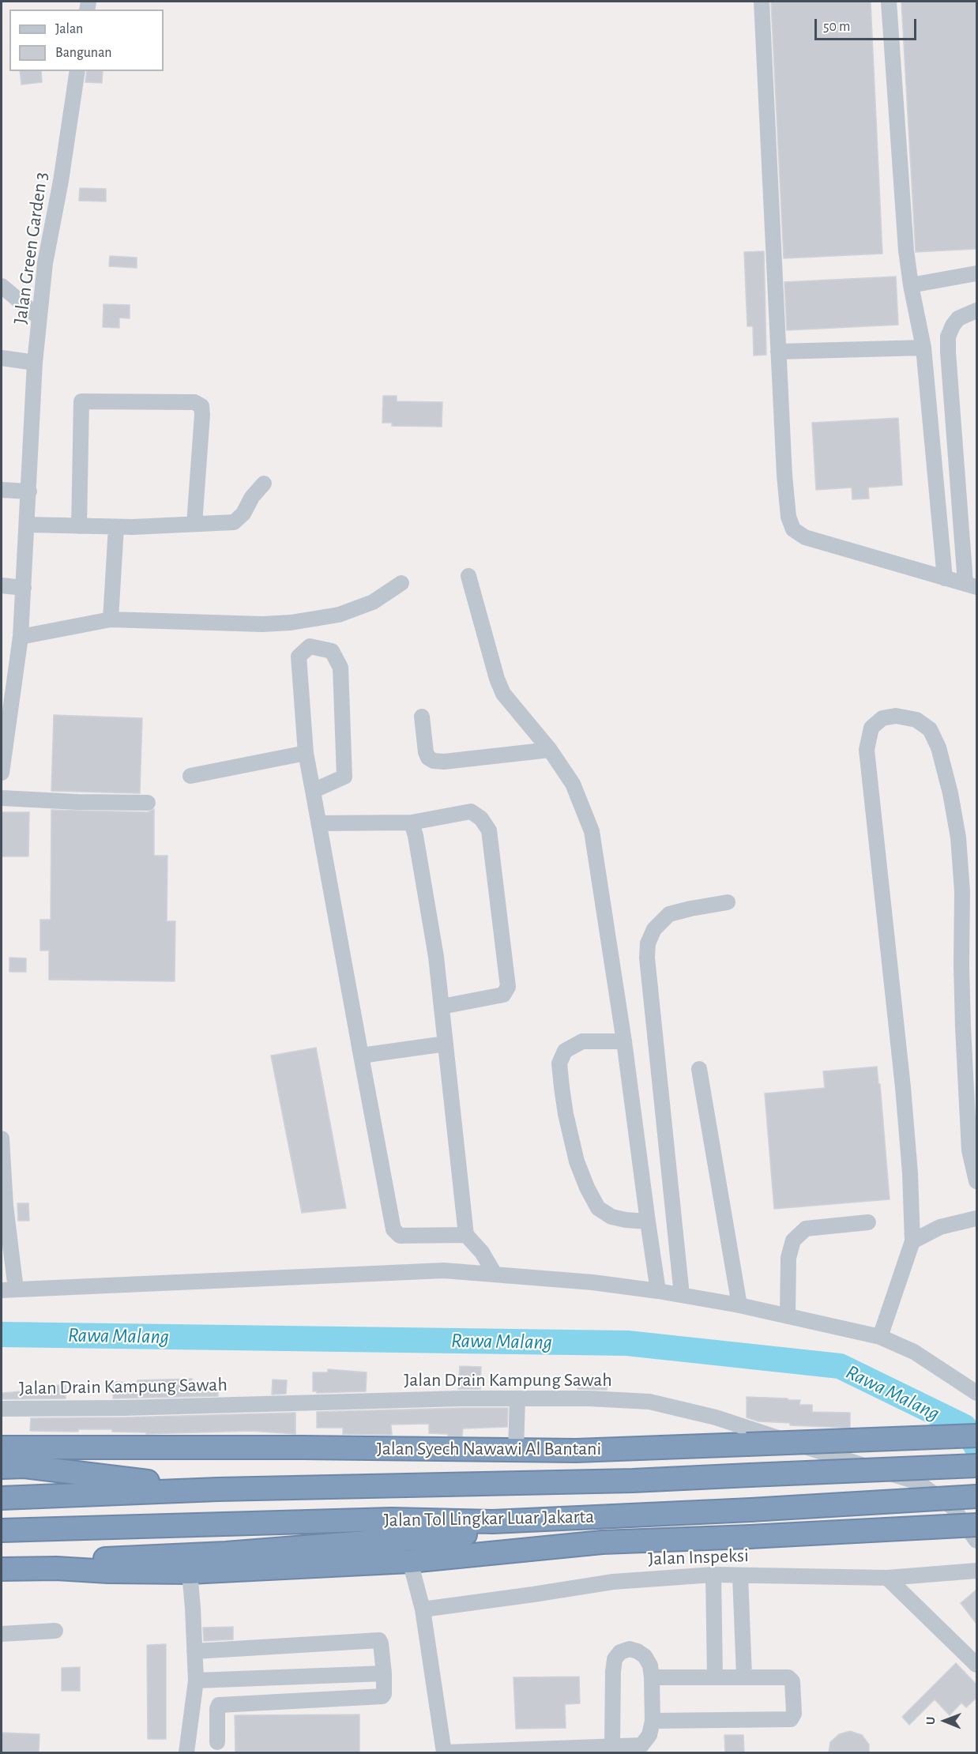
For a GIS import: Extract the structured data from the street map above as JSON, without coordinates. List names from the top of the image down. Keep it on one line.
{"streets":{"highway":["Jalan Syech Nawawi Al Bantani","Jalan Tol Lingkar Luar Jakarta"],"street":["Jalan Green Garden 3","Jalan Drain Kampung Sawah","Jalan Inspeksi"]},"water":["Rawa Malang"],"legend":["Jalan","Bangunan"],"scale_bar":"50 m","north":"left"}
